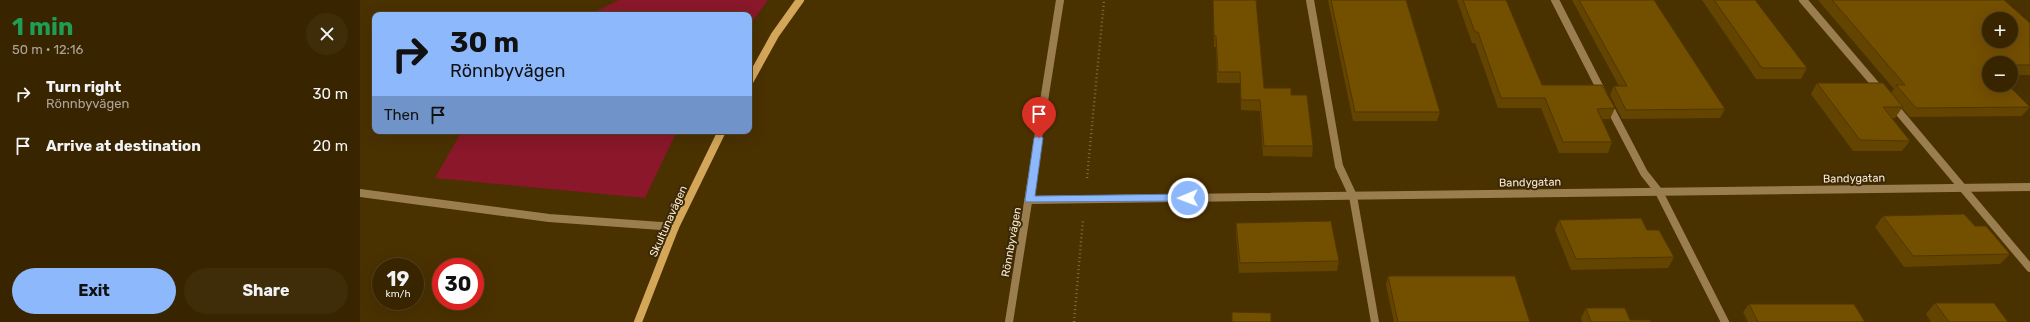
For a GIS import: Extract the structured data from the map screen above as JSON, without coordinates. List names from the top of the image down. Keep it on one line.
{"streets":{"main road":["Skultunavägen"],"street":["Bandygatan","Rönnbyvägen"]},"crossings":[["Bandygatan","Rönnbyvägen"]],"page":{"heading":["1 min","50 m · 12:16"],"map_buttons":["+","−"],"turn":["30 m","Rönnbyvägen"],"list":[{"name":"Turn right","note":"Rönnbyvägen","value":"30 m"},{"name":"Arrive at destination","value":"20 m"}],"then":"Then","speed":"19 km/h","limit":"30","buttons":["Exit","Share"]}}
